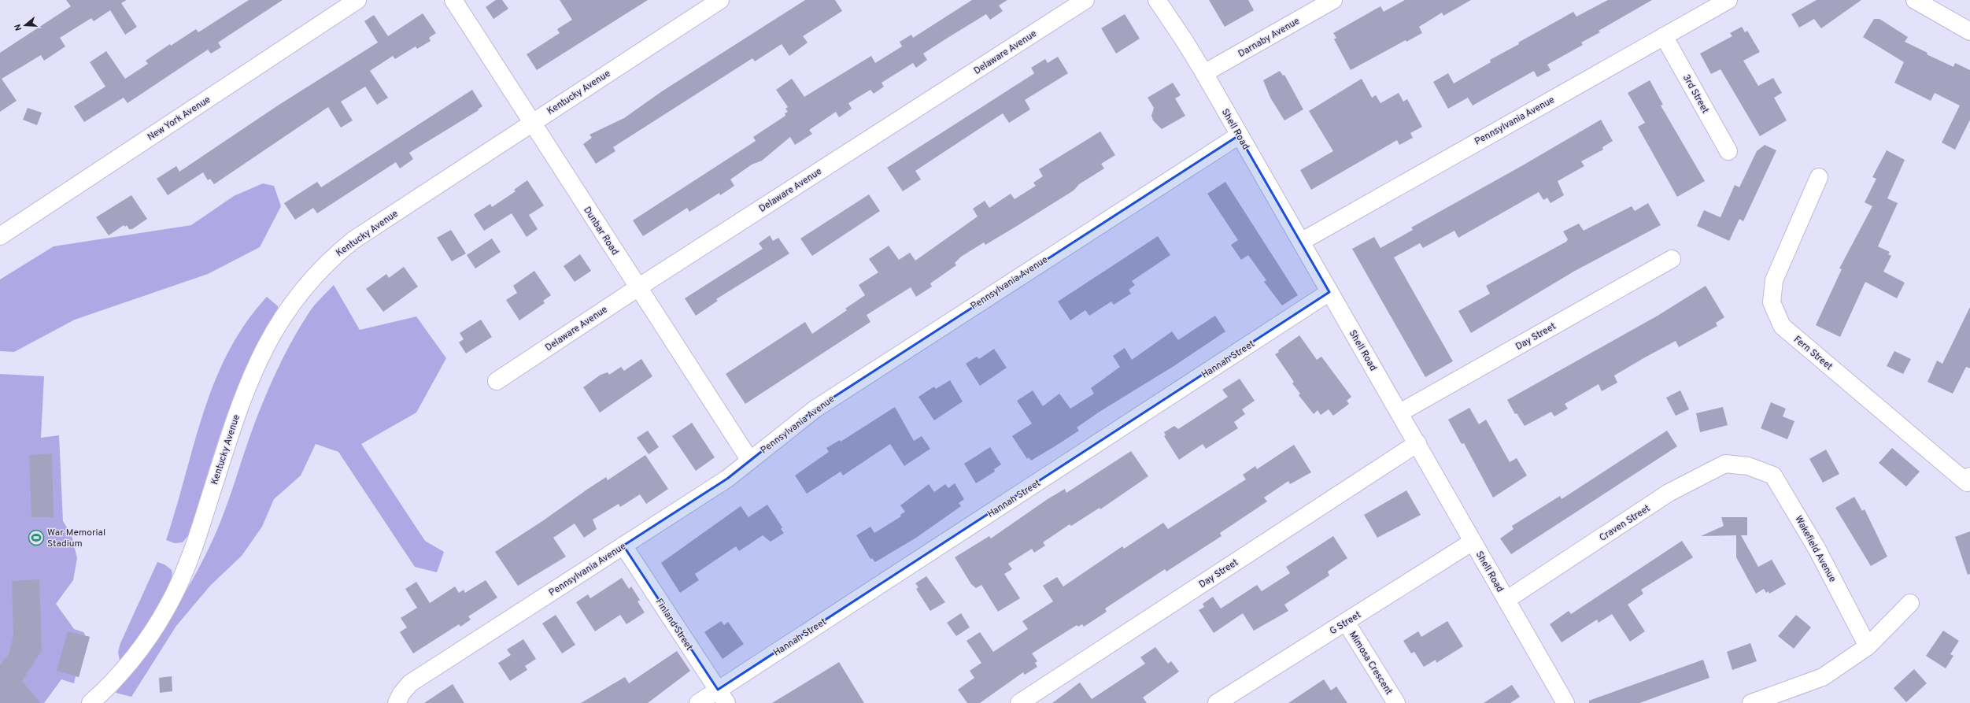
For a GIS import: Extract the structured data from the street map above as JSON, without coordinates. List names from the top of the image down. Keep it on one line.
{"streets":{"street":["Darnaby Avenue","Delaware Avenue","Kentucky Avenue","3rd Street","New York Avenue","Pennsylvania Avenue","Shell Road","Dunbar Road","Day Street","Fern Street","Hannah Street","Craven Street","Wakefield Avenue","G Street","Finland Street","Mimosa Crescent"]},"crossings":[["Darnaby Avenue","Shell Road"],["Delaware Avenue","Dunbar Road"],["Kentucky Avenue","Dunbar Road"],["3rd Street","Pennsylvania Avenue"],["Pennsylvania Avenue","Shell Road"],["Pennsylvania Avenue","Dunbar Road"],["Pennsylvania Avenue","Finland Street"],["Shell Road","Day Street"],["Shell Road","Hannah Street"],["Shell Road","Craven Street"],["Shell Road","G Street"],["Hannah Street","Finland Street"],["Craven Street","Wakefield Avenue"],["G Street","Mimosa Crescent"]],"places":{"sports":["War Memorial Stadium"]},"north":"left"}
